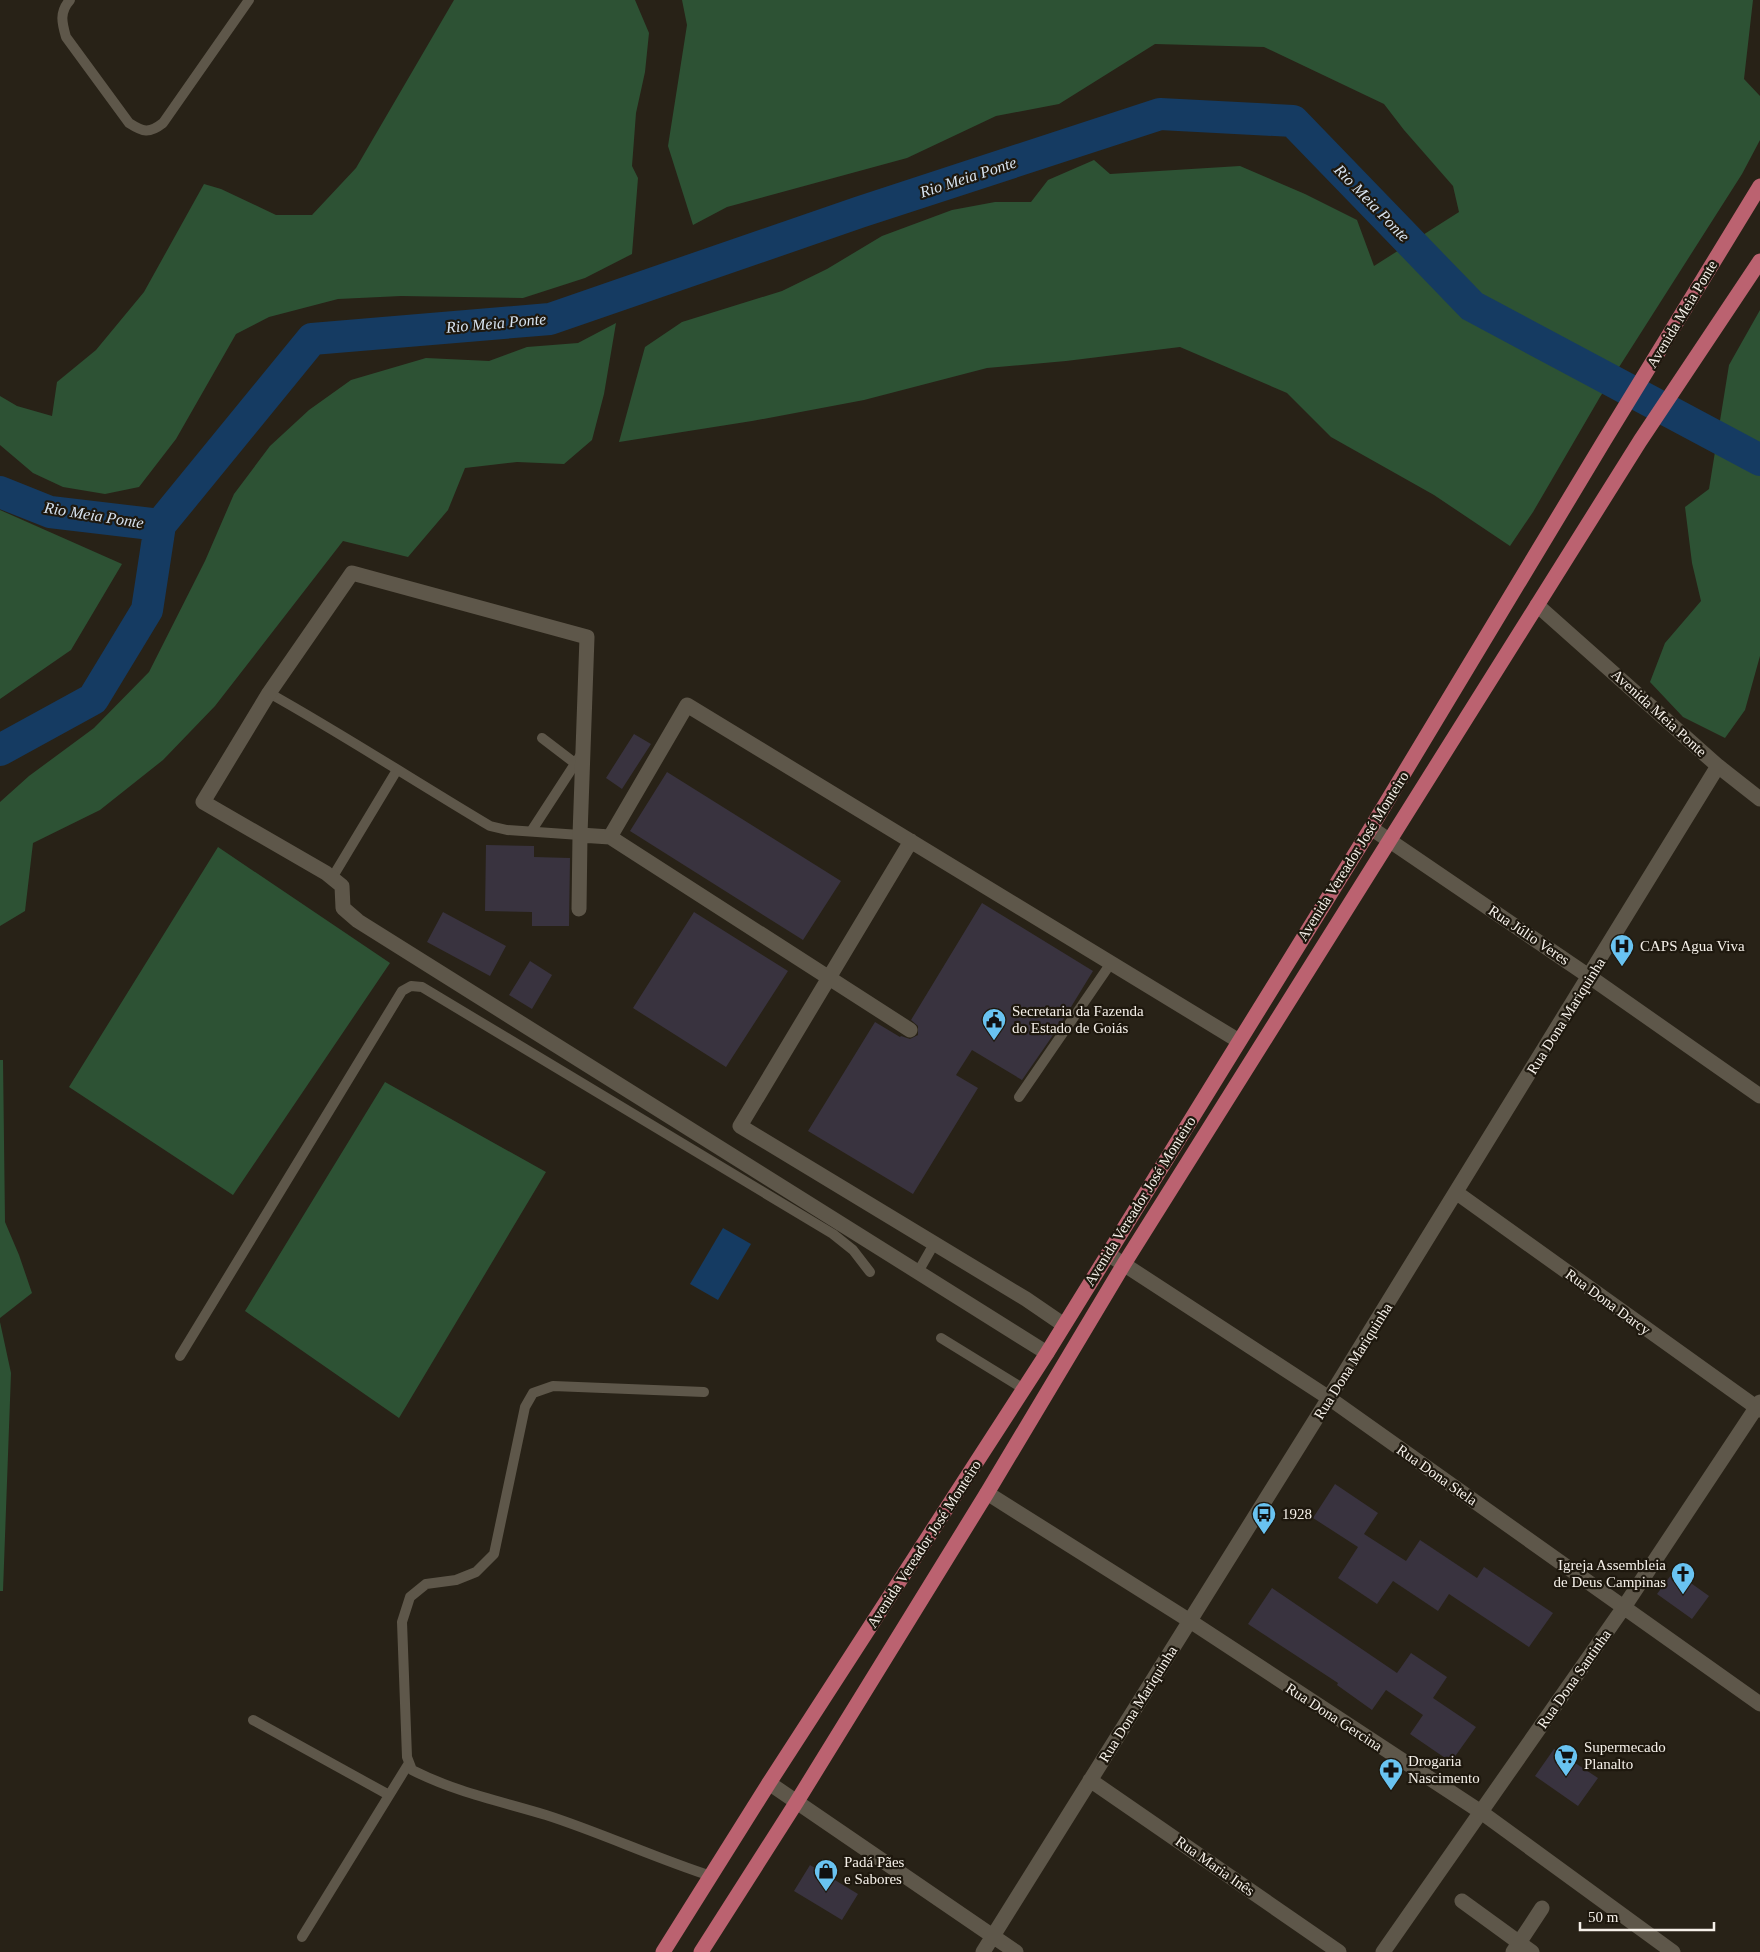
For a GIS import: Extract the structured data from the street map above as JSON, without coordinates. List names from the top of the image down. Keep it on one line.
{"streets":{"main road":["Avenida Meia Ponte","Avenida Vereador José Monteiro"],"street":["Rua Júlio Veres","Rua Dona Mariquinha","Rua Dona Darcy","Rua Dona Stela","Rua Dona Santinha","Rua Dona Gercina","Rua Maria Inês"]},"crossings":[["Avenida Meia Ponte","Avenida Vereador José Monteiro"],["Avenida Meia Ponte","Rua Dona Mariquinha"],["Avenida Vereador José Monteiro","Rua Júlio Veres"],["Avenida Vereador José Monteiro","Rua Dona Stela"],["Avenida Vereador José Monteiro","Rua Dona Gercina"],["Rua Júlio Veres","Rua Dona Mariquinha"],["Rua Dona Mariquinha","Rua Dona Darcy"],["Rua Dona Mariquinha","Rua Dona Stela"],["Rua Dona Mariquinha","Rua Dona Gercina"],["Rua Dona Mariquinha","Rua Maria Inês"],["Rua Dona Darcy","Rua Dona Santinha"],["Rua Dona Stela","Rua Dona Santinha"],["Rua Dona Santinha","Rua Dona Gercina"]],"water":["Rio Meia Ponte"],"places":{"hospital":["CAPS Agua Viva"],"public building":["Secretaria da Fazenda do Estado de Goiás"],"bus stop":["1928"],"church":["Igreja Assembleia de Deus Campinas"],"supermarket":["Supermecado Planalto"],"pharmacy":["Drogaria Nascimento"],"shop":["Padá Pães e Sabores"]},"scale_bar":"50 m"}
